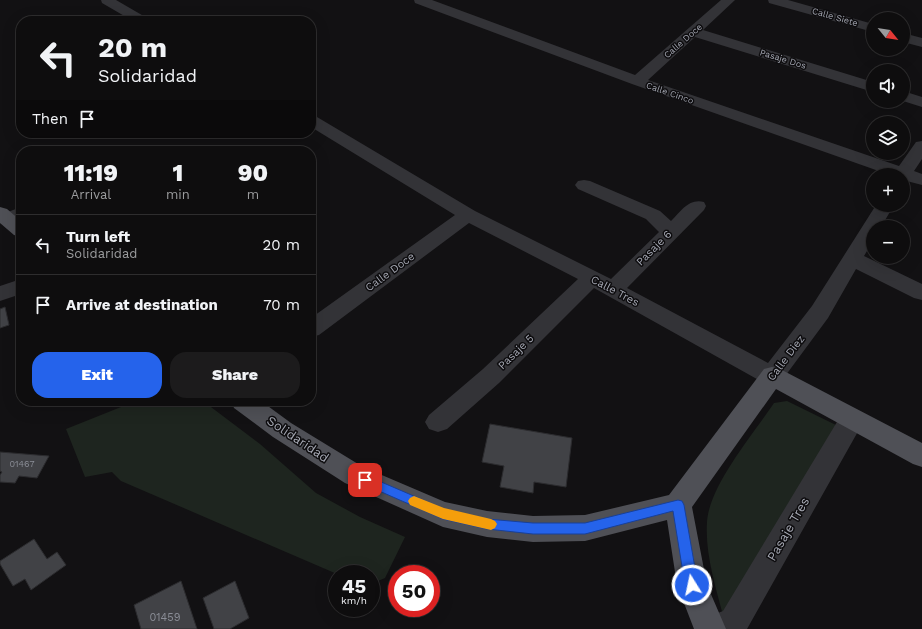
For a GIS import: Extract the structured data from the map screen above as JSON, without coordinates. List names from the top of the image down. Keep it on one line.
{"streets":{"main road":["Calle Tres","Calle Diez","Solidaridad"],"street":["Calle Siete","Calle Doce","Pasaje Dos","Calle Cinco","Pasaje 6","Pasaje 5","Pasaje Tres"]},"crossings":[["Calle Doce","Pasaje Dos"],["Calle Doce","Calle Cinco"],["Calle Doce","Calle Tres"],["Pasaje 6","Calle Tres"],["Calle Tres","Pasaje 5"],["Calle Tres","Calle Diez"],["Calle Tres","Pasaje Tres"],["Calle Diez","Solidaridad"]],"house_numbers":["01467","01459"],"north":"bottom right","page":{"map_buttons":["+","−"],"turn":["20 m","Solidaridad"],"then":"Then","eta":["11:19","Arrival","1","min","90","m"],"list":[{"name":"Turn left","note":"Solidaridad","value":"20 m"},{"name":"Arrive at destination","value":"70 m"}],"buttons":["Exit","Share"],"speed":"45 km/h","limit":"50"}}
